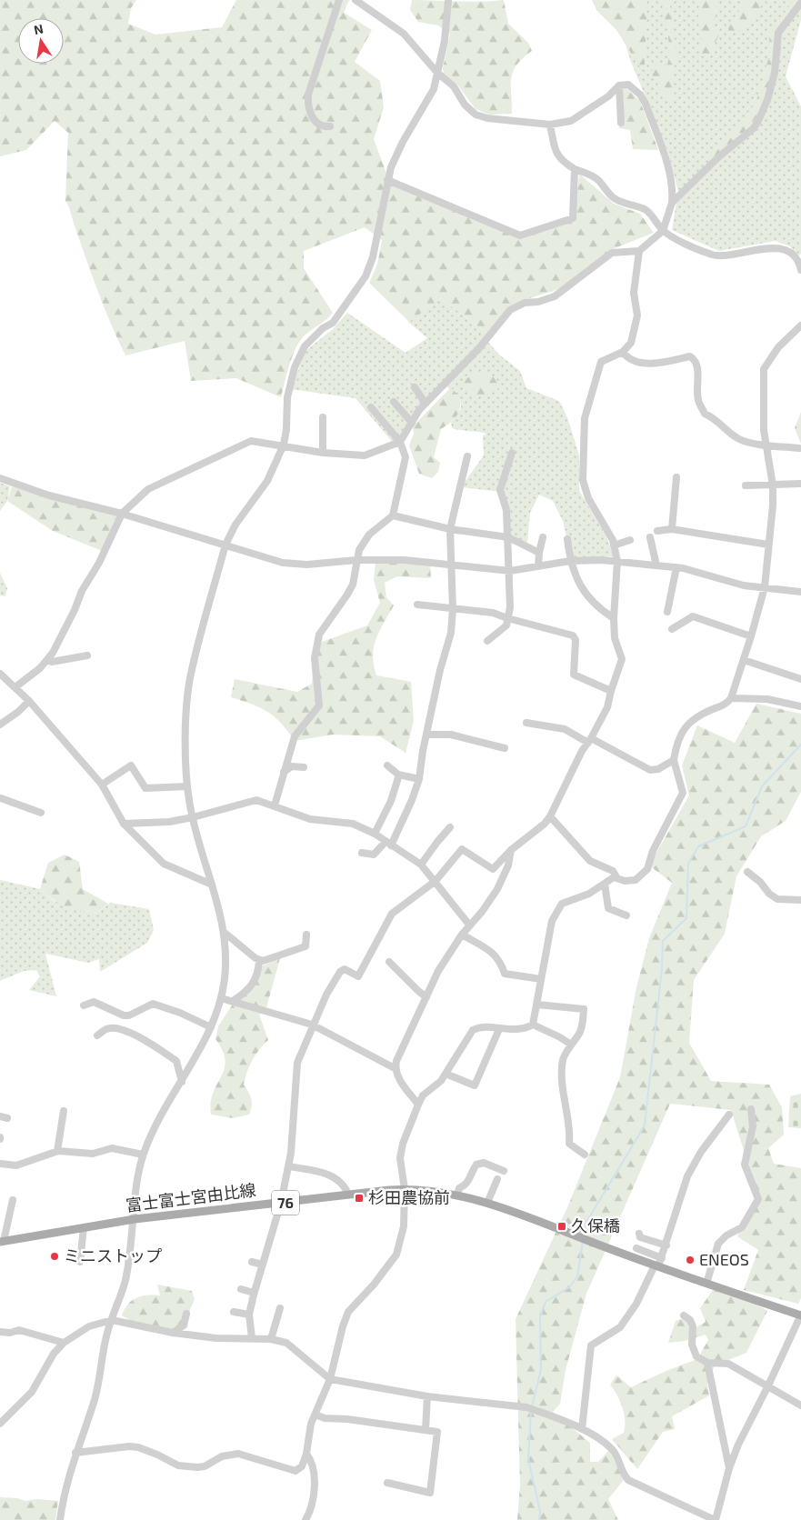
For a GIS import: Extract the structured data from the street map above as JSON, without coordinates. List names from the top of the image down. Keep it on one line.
{"streets":{"main road":["富士富士宮由比線","76"]},"places":{"transit":["杉田農協前","久保橋"],"other":["ミニストップ","ENEOS"]},"north":"top"}
